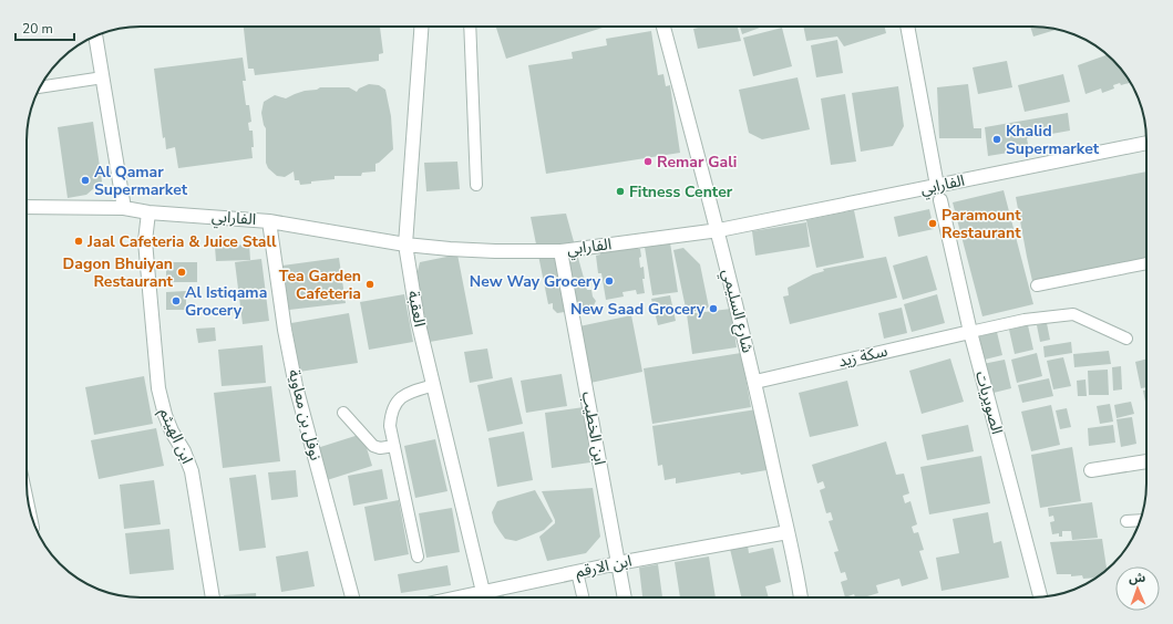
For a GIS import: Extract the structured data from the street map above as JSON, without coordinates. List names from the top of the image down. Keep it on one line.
{"streets":{"street":["الفارابي","العقبة","شارع السليمي","سكة زيد","الصويريات","نوفل بن معاوية","ابن الخطيب","ابن الهيثم","ابن الارقم"]},"crossings":[["الفارابي","العقبة"],["الفارابي","شارع السليمي"],["الفارابي","نوفل بن معاوية"],["الفارابي","ابن الخطيب"],["الفارابي","ابن الهيثم"],["العقبة","ابن الارقم"],["شارع السليمي","سكة زيد"],["شارع السليمي","ابن الارقم"],["سكة زيد","الصويريات"],["ابن الخطيب","ابن الارقم"]],"places":["Khalid Supermarket","Remar Gali","Al Qamar Supermarket","Fitness Center","Paramount Restaurant","Jaal Cafeteria & Juice Stall","Dagon Bhuiyan Restaurant","New Way Grocery","Tea Garden Cafeteria","Al Istiqama Grocery","New Saad Grocery"],"scale_bar":"20 m","north":"top"}
